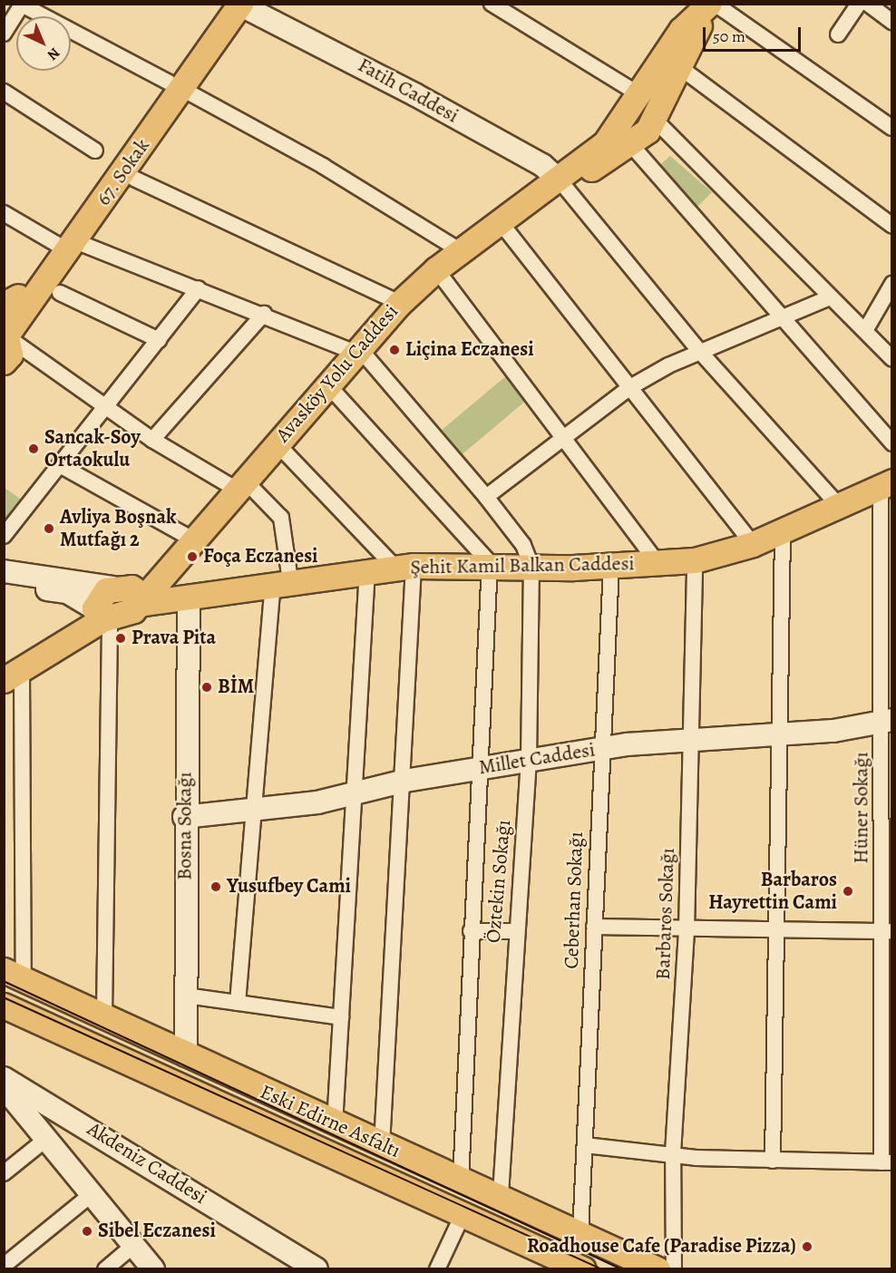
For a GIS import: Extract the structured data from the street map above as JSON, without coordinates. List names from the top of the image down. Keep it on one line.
{"streets":{"main road":["67. Sokak","Avasköy Yolu Caddesi","Şehit Kamil Balkan Caddesi","Eski Edirne Asfaltı"],"street":["Fatih Caddesi","Millet Caddesi","Hüner Sokağı","Bosna Sokağı","Öztekin Sokağı","Ceberhan Sokağı","Barbaros Sokağı","Akdeniz Caddesi"]},"crossings":[["Fatih Caddesi","67. Sokak"],["Fatih Caddesi","Avasköy Yolu Caddesi"],["Avasköy Yolu Caddesi","Şehit Kamil Balkan Caddesi"],["Şehit Kamil Balkan Caddesi","Hüner Sokağı"],["Şehit Kamil Balkan Caddesi","Bosna Sokağı"],["Şehit Kamil Balkan Caddesi","Öztekin Sokağı"],["Şehit Kamil Balkan Caddesi","Ceberhan Sokağı"],["Şehit Kamil Balkan Caddesi","Barbaros Sokağı"],["Millet Caddesi","Hüner Sokağı"],["Millet Caddesi","Bosna Sokağı"],["Millet Caddesi","Öztekin Sokağı"],["Millet Caddesi","Ceberhan Sokağı"],["Millet Caddesi","Barbaros Sokağı"],["Bosna Sokağı","Eski Edirne Asfaltı"],["Öztekin Sokağı","Eski Edirne Asfaltı"],["Ceberhan Sokağı","Eski Edirne Asfaltı"]],"places":["Liçina Eczanesi","Sancak-Soy Ortaokulu","Avliya Boşnak Mutfağı 2","Foça Eczanesi","Prava Pita","BİM","Yusufbey Cami","Barbaros Hayrettin Cami","Sibel Eczanesi","Roadhouse Cafe (Paradise Pizza)"],"scale_bar":"50 m","north":"bottom right"}
